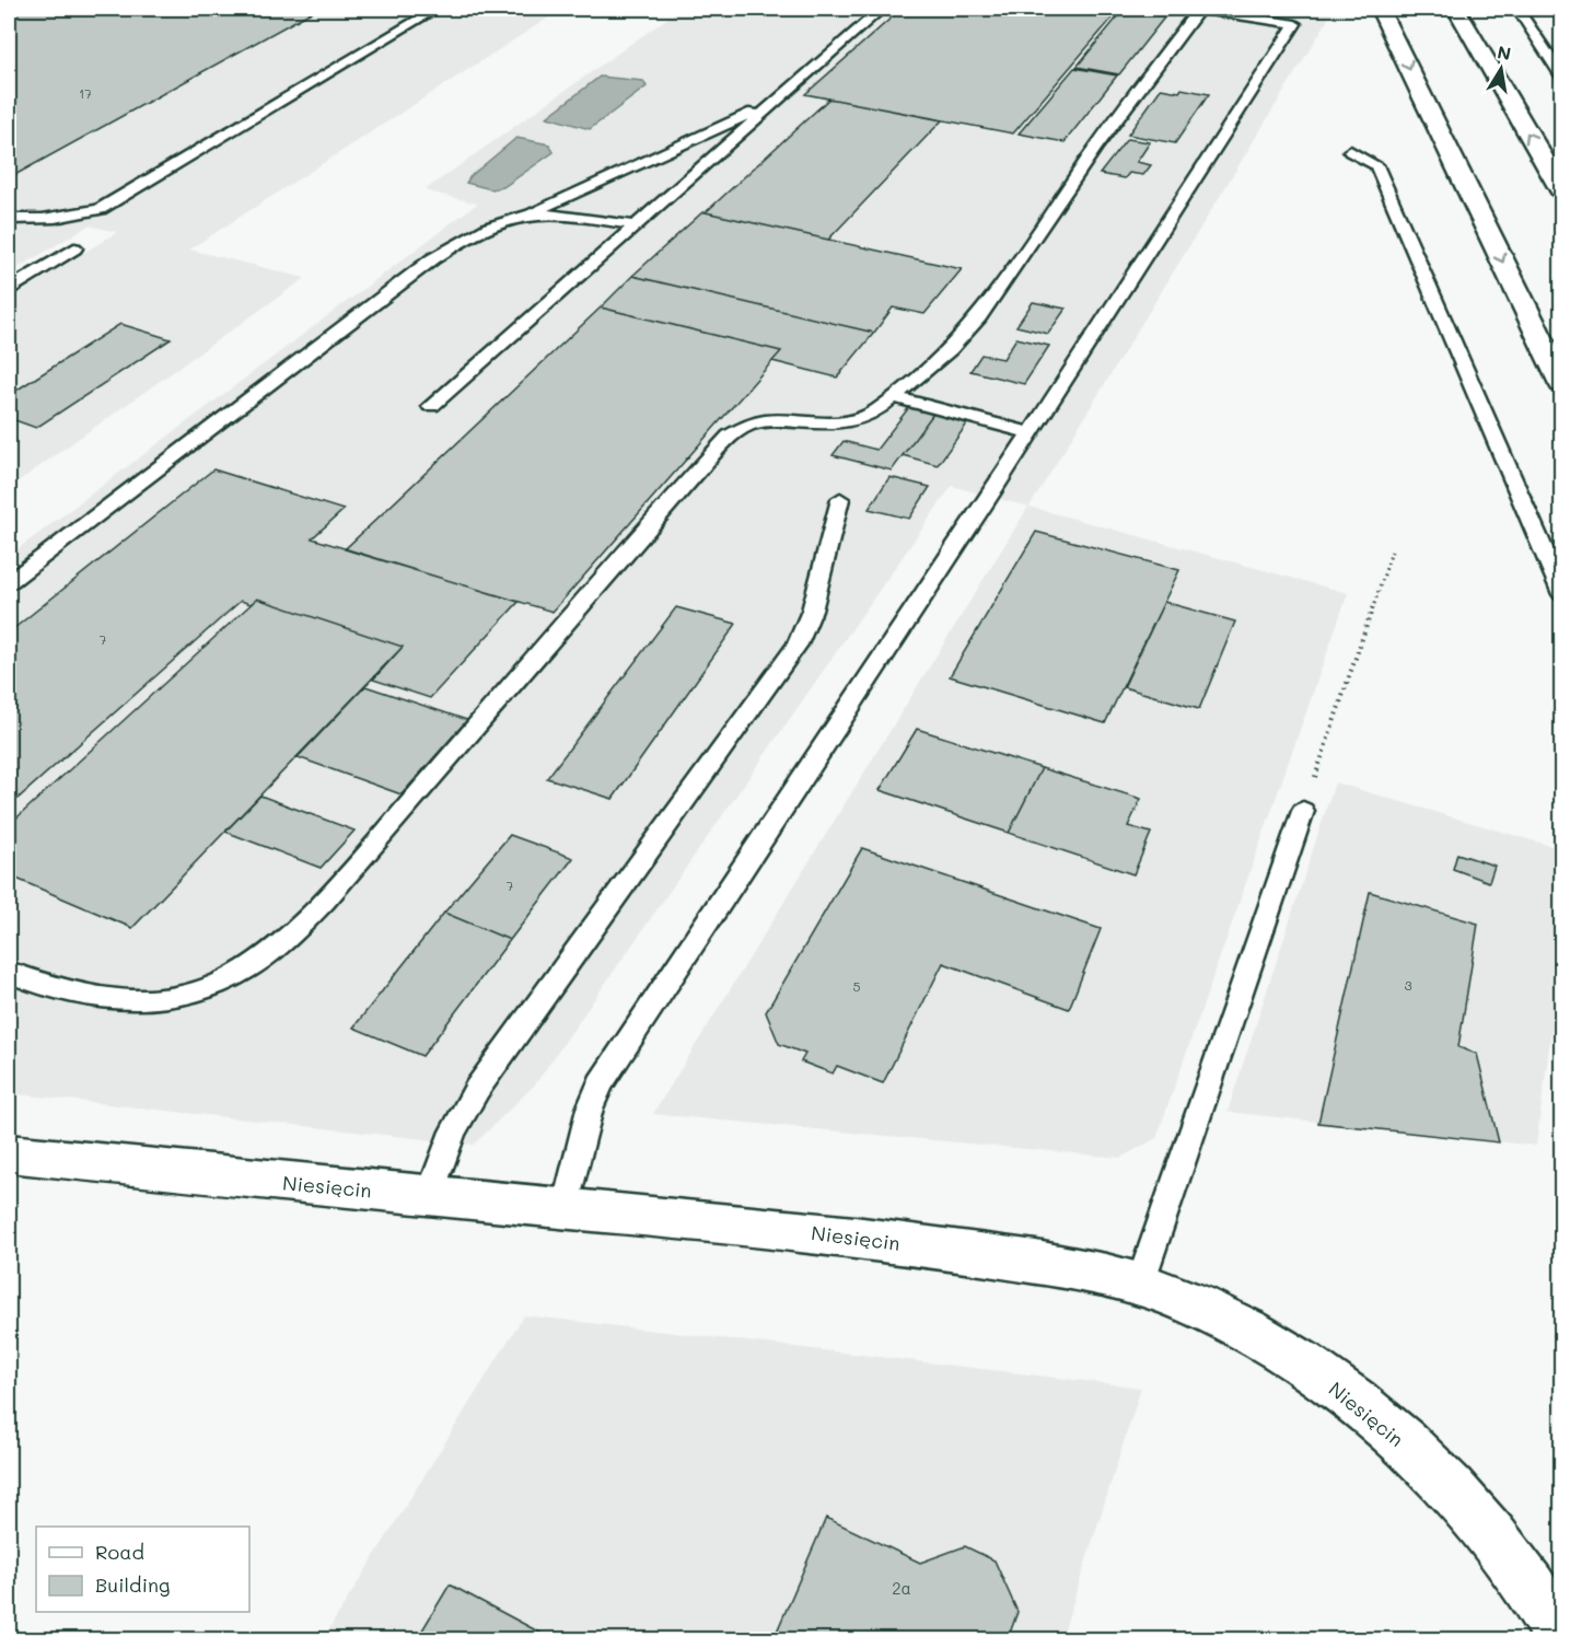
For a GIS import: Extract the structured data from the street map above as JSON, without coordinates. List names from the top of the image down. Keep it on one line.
{"streets":{"main road":["Niesięcin"]},"house_numbers":["17","7","7","3","5","2a"],"legend":["Road","Building"],"north":"top"}
